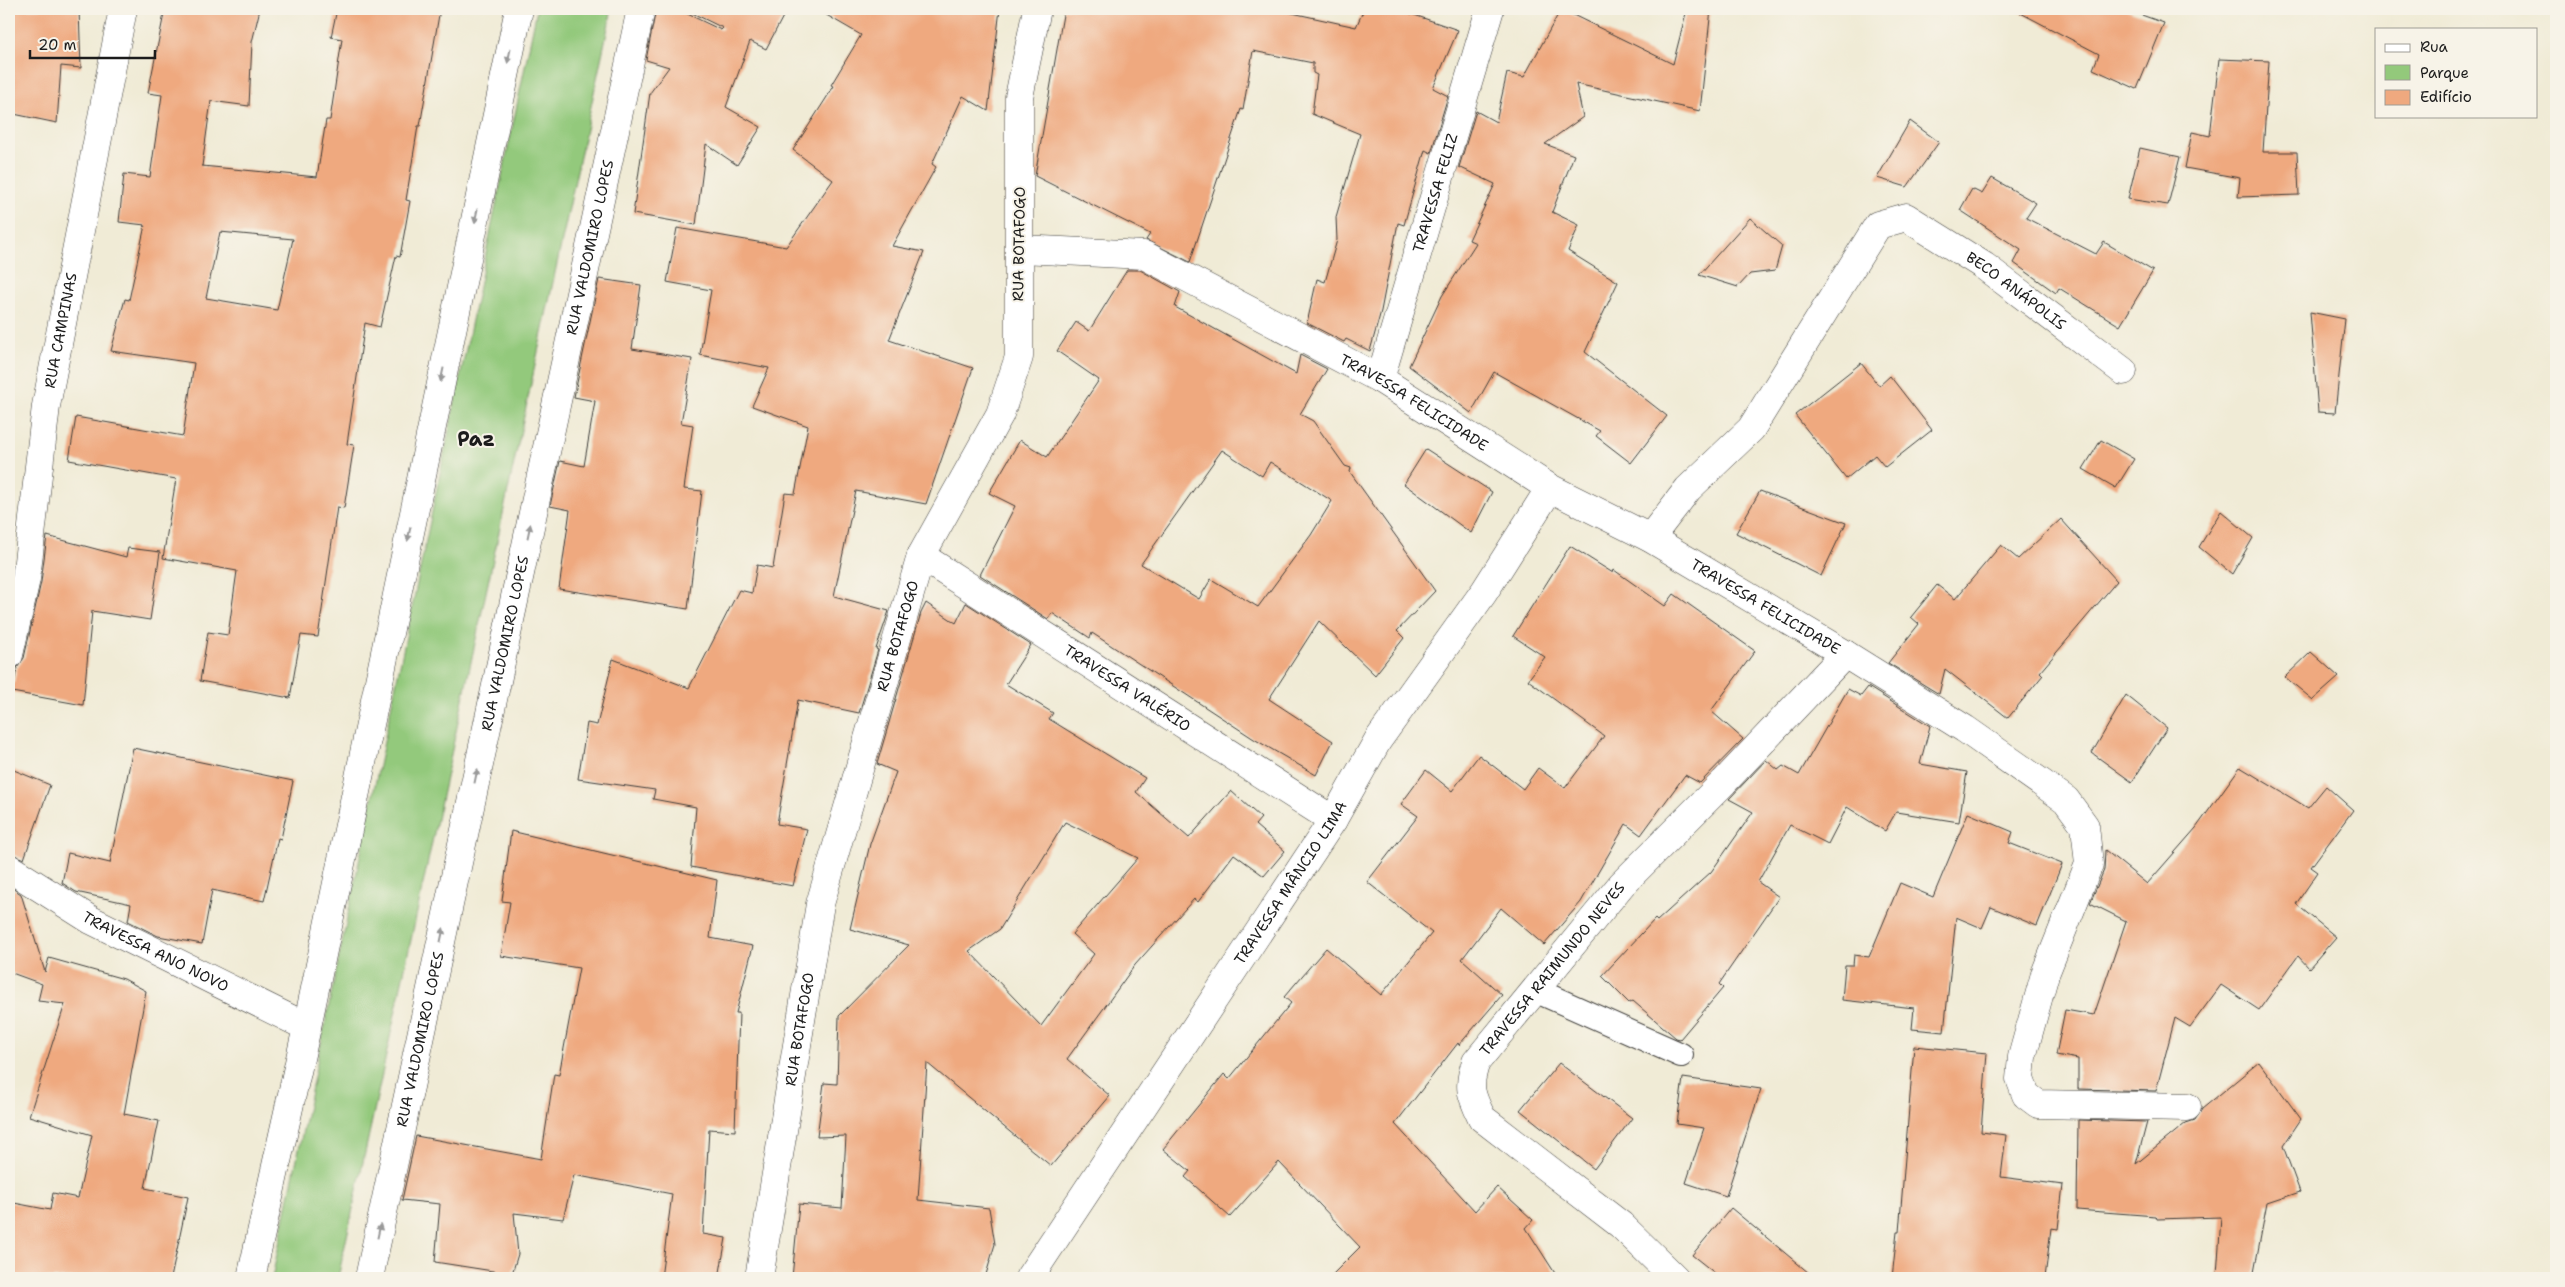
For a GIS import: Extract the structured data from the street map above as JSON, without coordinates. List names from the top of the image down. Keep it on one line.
{"streets":{"street":["TRAVESSA FELIZ","RUA BOTAFOGO","RUA VALDOMIRO LOPES","BECO ANÁPOLIS","RUA CAMPINAS","TRAVESSA FELICIDADE","TRAVESSA VALÉRIO","TRAVESSA MÂNCIO LIMA","TRAVESSA ANO NOVO","TRAVESSA RAIMUNDO NEVES"]},"crossings":[["TRAVESSA FELIZ","TRAVESSA FELICIDADE"],["RUA BOTAFOGO","TRAVESSA FELICIDADE"],["RUA BOTAFOGO","TRAVESSA VALÉRIO"],["BECO ANÁPOLIS","TRAVESSA FELICIDADE"],["TRAVESSA FELICIDADE","TRAVESSA MÂNCIO LIMA"],["TRAVESSA FELICIDADE","TRAVESSA RAIMUNDO NEVES"],["TRAVESSA VALÉRIO","TRAVESSA MÂNCIO LIMA"]],"districts":["Paz"],"legend":["Rua","Parque","Edifício"],"scale_bar":"20 m"}
